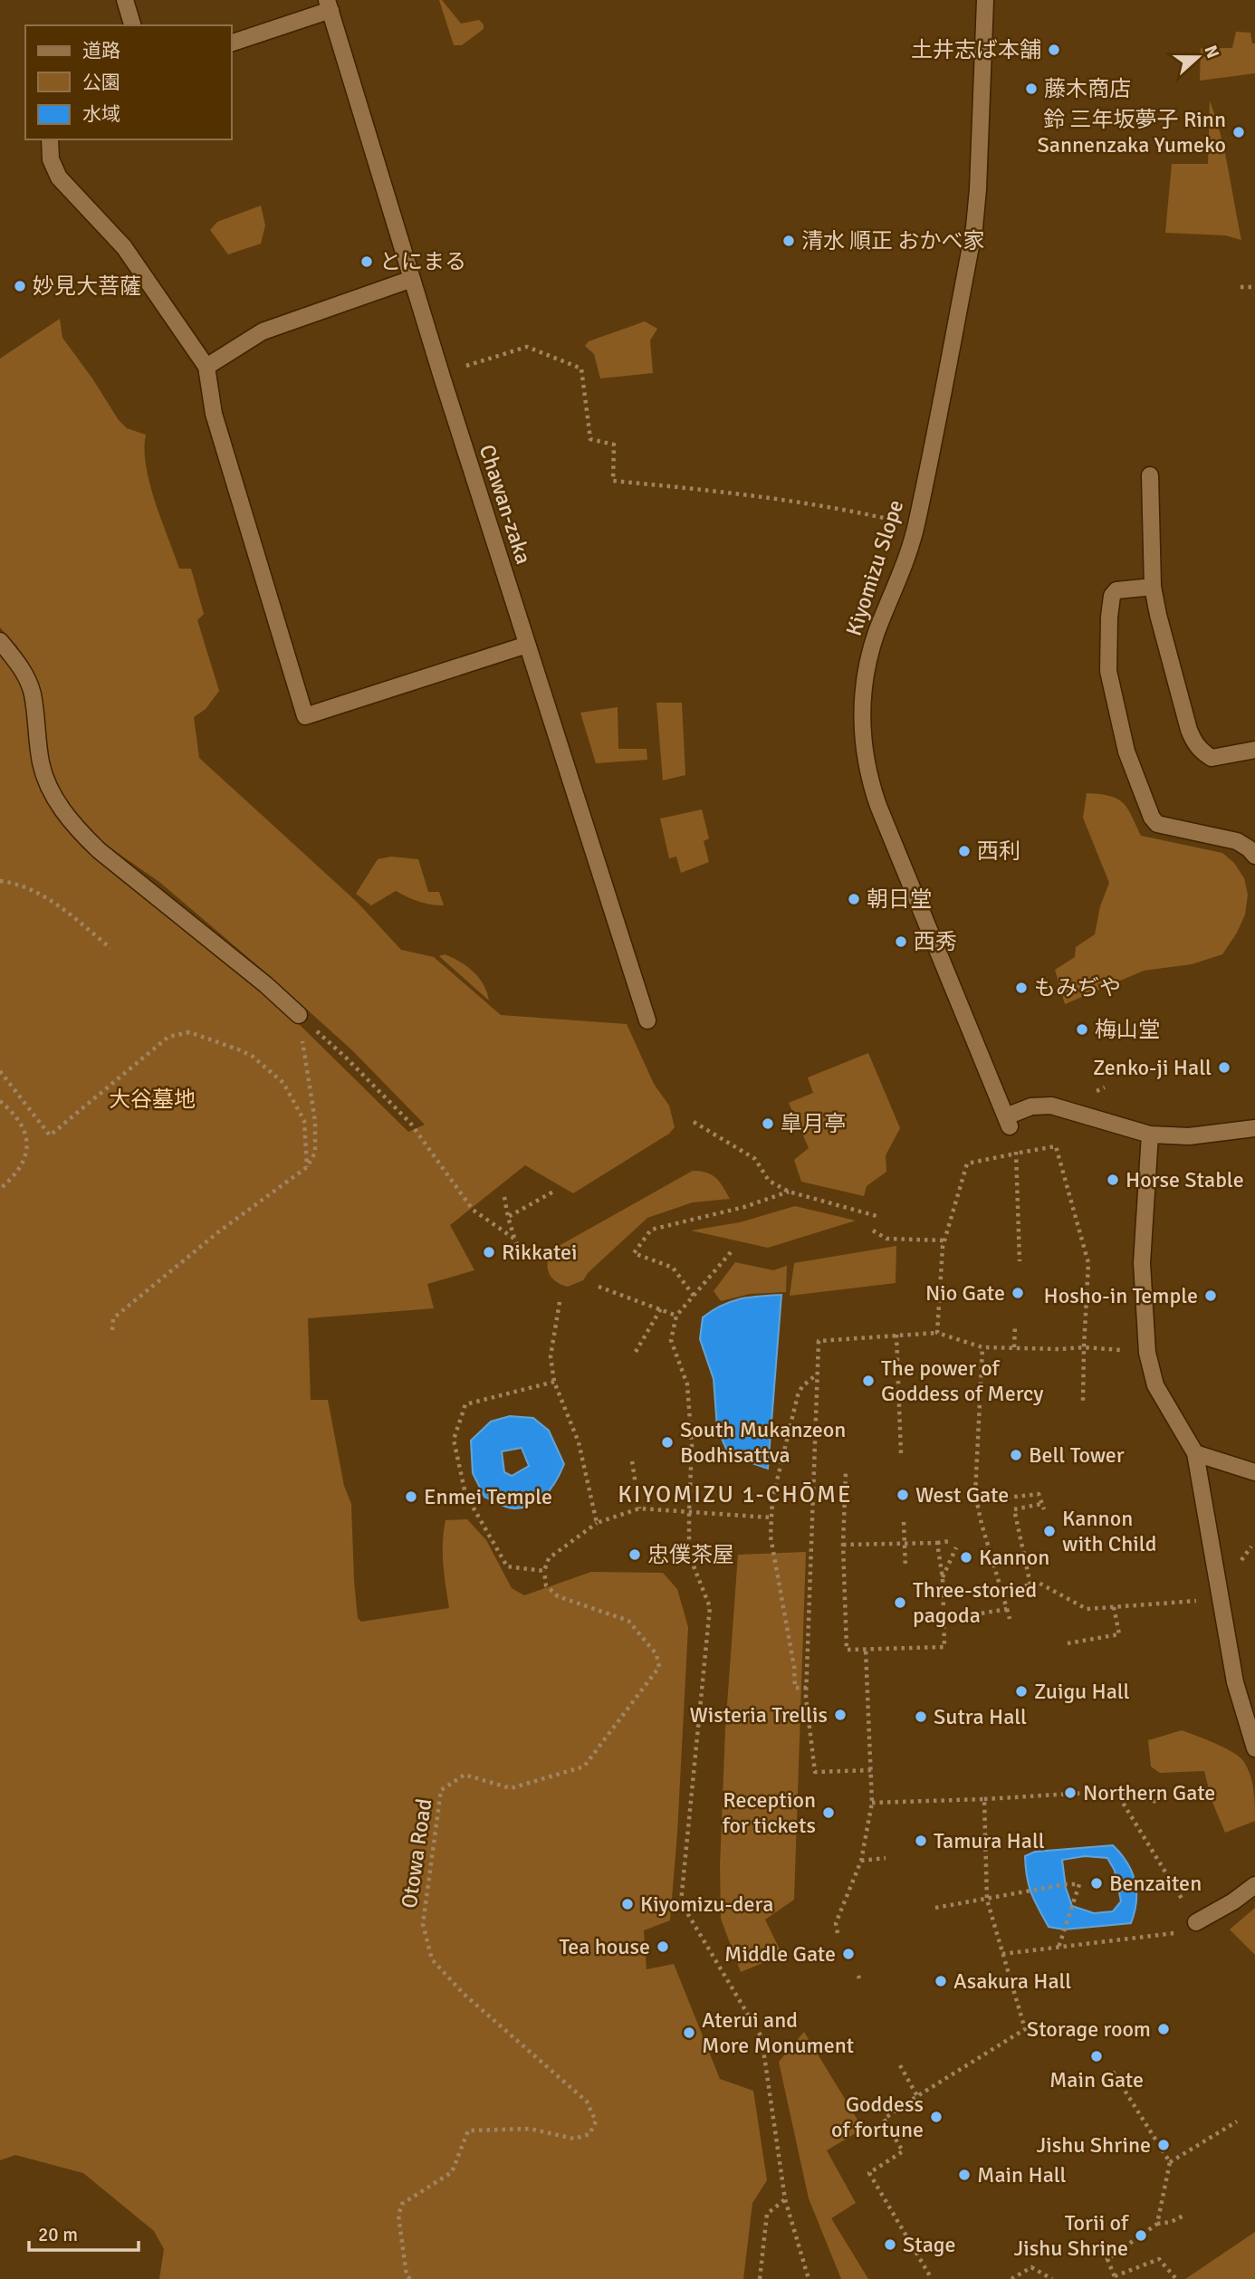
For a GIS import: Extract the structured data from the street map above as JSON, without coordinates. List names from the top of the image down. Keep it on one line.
{"streets":{"street":["Chawan-zaka","Kiyomizu Slope"],"path":["Otowa Road"]},"districts":["KIYOMIZU 1-CHŌME"],"parks":["大谷墓地"],"places":["土井志ば本舗","藤木商店","鈴 三年坂夢子 Rinn Sannenzaka Yumeko","清水 順正 おかべ家","とにまる","妙見大菩薩","西利","朝日堂","西秀","もみぢや","梅山堂","Zenko-ji Hall","皐月亭","Horse Stable","Rikkatei","Nio Gate","Hosho-in Temple","The power of Goddess of Mercy","South Mukanzeon Bodhisattva","Bell Tower","West Gate","Enmei Temple","Kannon with Child","忠僕茶屋","Kannon","Three-storied pagoda","Zuigu Hall","Wisteria Trellis","Sutra Hall","Northern Gate","Reception for tickets","Tamura Hall","Benzaiten","Kiyomizu-dera","Tea house","Middle Gate","Asakura Hall","Storage room","Aterui and More Monument","Main Gate","Goddess of fortune","Jishu Shrine","Main Hall","Torii of Jishu Shrine","Stage"],"legend":["道路","公園","水域"],"scale_bar":"20 m","north":"right"}
